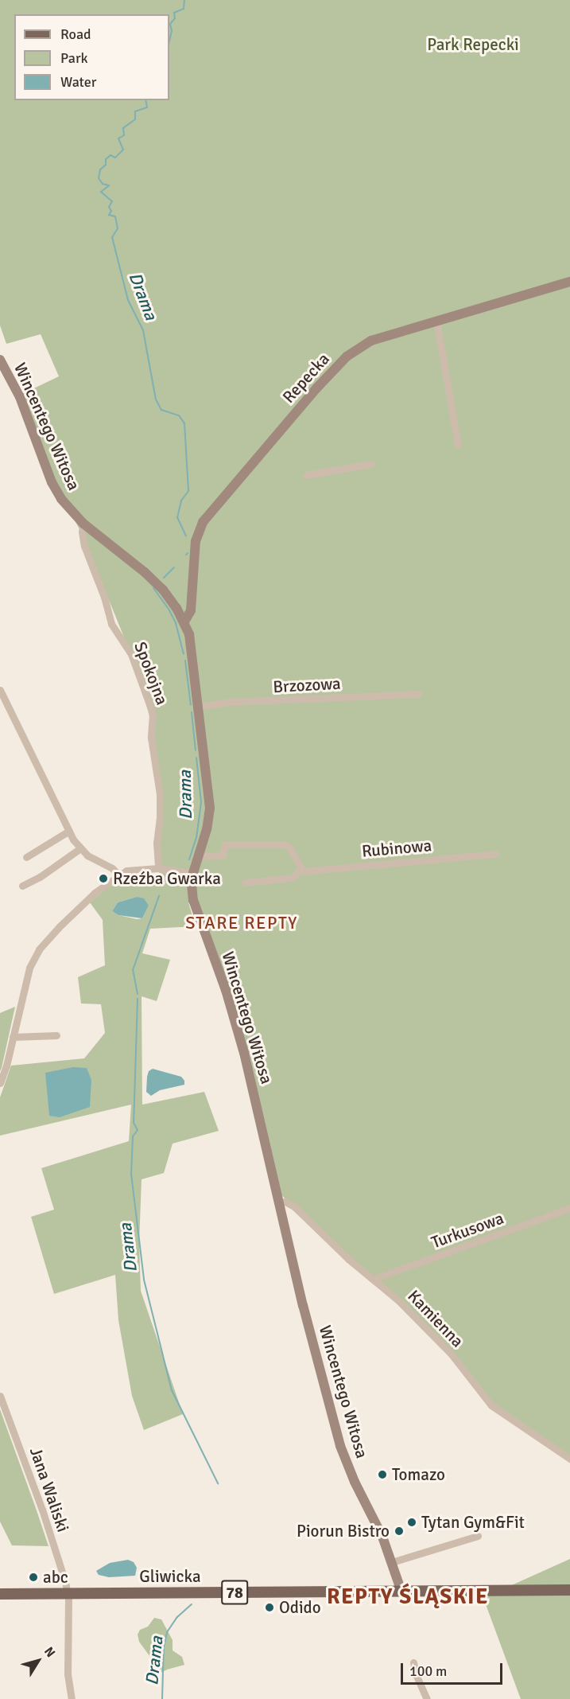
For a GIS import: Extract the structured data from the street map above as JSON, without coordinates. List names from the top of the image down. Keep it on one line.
{"streets":{"main road":["Gliwicka","78"],"street":["Repecka","Wincentego Witosa","Spokojna","Brzozowa","Rubinowa","Turkusowa","Kamienna","Jana Waliski"]},"crossings":[["Repecka","Wincentego Witosa"],["Wincentego Witosa","Spokojna"],["Wincentego Witosa","Brzozowa"],["Wincentego Witosa","Kamienna"],["Wincentego Witosa","Gliwicka"],["Turkusowa","Kamienna"],["Jana Waliski","Gliwicka"]],"districts":["STARE REPTY","REPTY ŚLĄSKIE"],"water":["Drama"],"parks":["Park Repecki"],"places":["Rzeźba Gwarka","Tomazo","Tytan Gym&Fit","Piorun Bistro","abc","Odido"],"legend":["Road","Park","Water"],"scale_bar":"100 m","north":"top right"}
